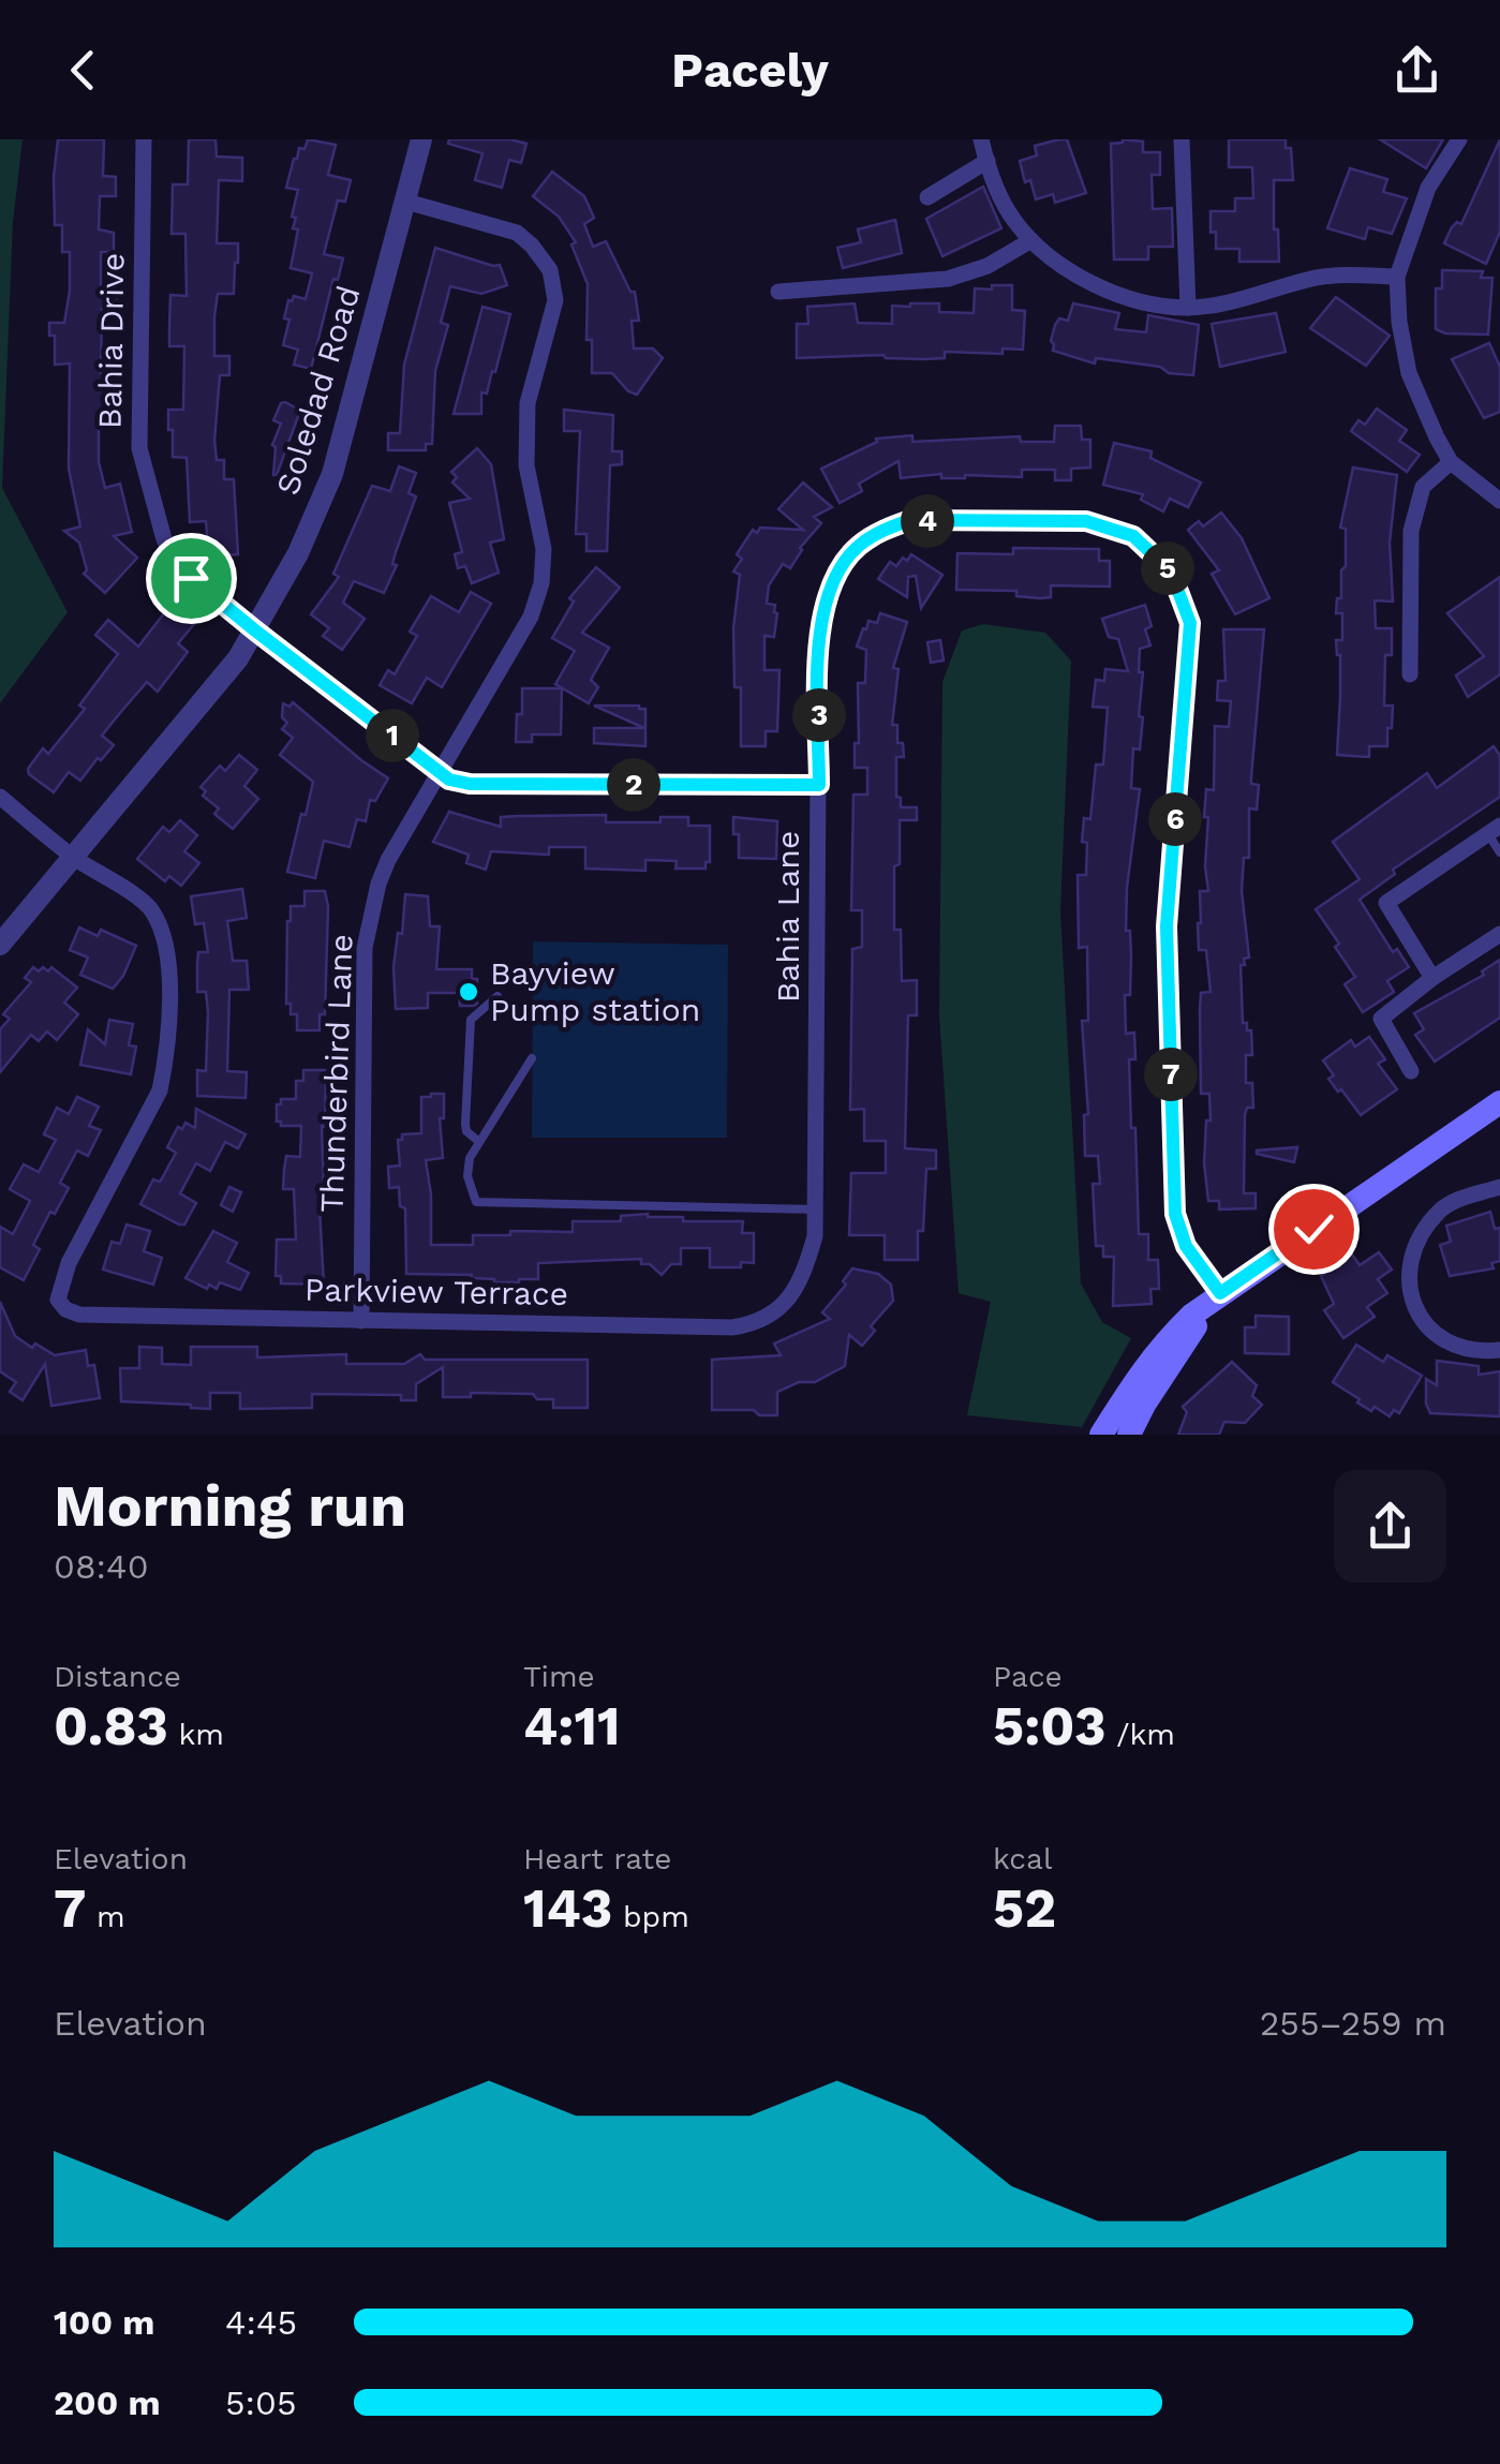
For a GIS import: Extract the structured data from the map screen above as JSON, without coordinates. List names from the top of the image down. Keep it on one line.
{"streets":{"street":["Bahia Drive","Soledad Road","Bahia Lane","Thunderbird Lane","Parkview Terrace"]},"crossings":[["Bahia Drive","Soledad Road"],["Bahia Drive","Thunderbird Lane"],["Soledad Road","Thunderbird Lane"],["Soledad Road","Parkview Terrace"],["Bahia Lane","Parkview Terrace"],["Thunderbird Lane","Parkview Terrace"]],"places":["Bayview Pump station"],"page":{"header":"Pacely","pins":["4","5","3","1","2","6","7"],"heading":["Morning run","08:40"],"stats":[["Distance","0.83 km"],["Time","4:11"],["Pace","5:03 /km"],["Elevation","7 m"],["Heart rate","143 bpm"],["kcal","52"]],"chart":["Elevation","255–259 m"],"list":[{"name":"100 m","note":"4:45"},{"name":"200 m","note":"5:05"}]}}
